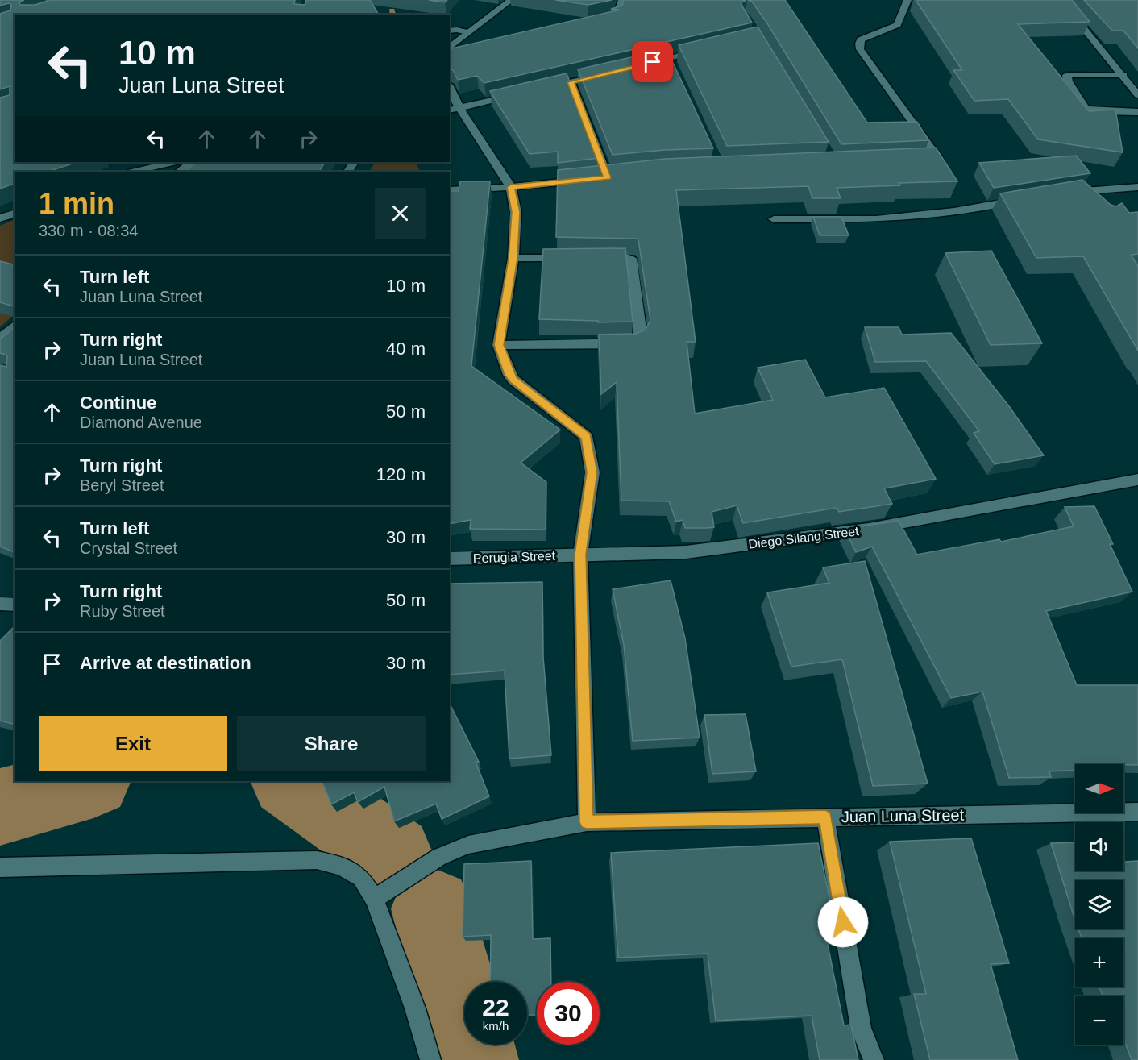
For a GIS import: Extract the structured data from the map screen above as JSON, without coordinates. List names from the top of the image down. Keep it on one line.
{"streets":{"street":["Diego Silang Street","Perugia Street","Juan Luna Street"]},"crossings":[["Diego Silang Street","Perugia Street"]],"north":"right","page":{"turn":["10 m","Juan Luna Street"],"heading":["1 min","330 m · 08:34"],"list":[{"name":"Turn left","note":"Juan Luna Street","value":"10 m"},{"name":"Turn right","note":"Juan Luna Street","value":"40 m"},{"name":"Continue","note":"Diamond Avenue","value":"50 m"},{"name":"Turn right","note":"Beryl Street","value":"120 m"},{"name":"Turn left","note":"Crystal Street","value":"30 m"},{"name":"Turn right","note":"Ruby Street","value":"50 m"},{"name":"Arrive at destination","value":"30 m"}],"buttons":["Exit","Share"],"map_buttons":["+","−"],"speed":"22 km/h","limit":"30"}}
